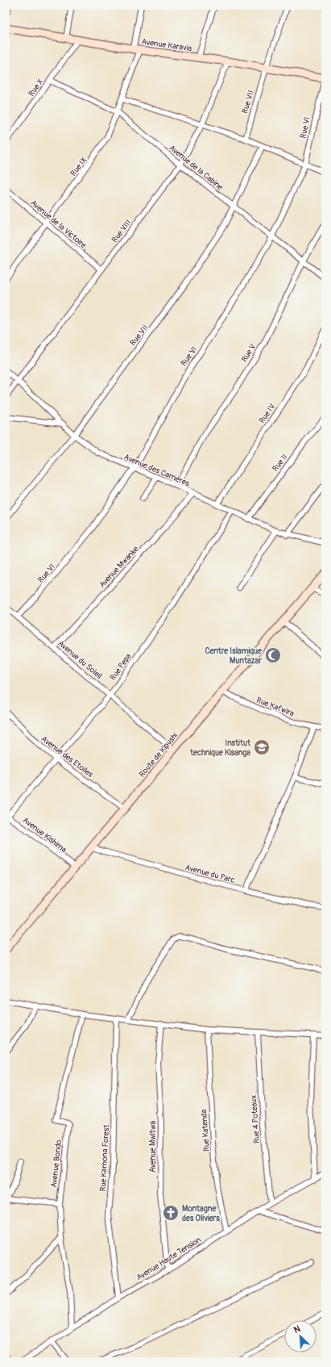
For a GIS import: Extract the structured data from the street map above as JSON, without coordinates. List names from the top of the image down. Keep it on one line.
{"streets":{"main road":["Avenue Karavia","Route de Kipushi"],"street":["Rue X","Rue VII","Rue VI","Rue IX","Avenue de la Cabine","Avenue de la Victoire","Rue VIII","Rue V","Rue IV","Rue II","Avenue des Carrières","Avenue Mwanke","Avenue du Soleil","Rue Pepa","Rue Kafwira","Avenue des Etoiles","Avenue Kishima","Avenue du Parc","Rue 4 Poteaux","Rue Katenda","Avenue Mwitwa","Rue Kamona Forest","Avenue Bondo","Avenue Haute Tension"]},"crossings":[["Avenue Karavia","Rue X"],["Avenue Karavia","Rue VII"],["Avenue Karavia","Rue VI"],["Avenue Karavia","Rue IX"],["Avenue Karavia","Rue VIII"],["Rue X","Avenue de la Cabine"],["Rue VII","Avenue de la Cabine"],["Rue VII","Avenue des Carrières"],["Rue VI","Avenue de la Cabine"],["Rue VI","Avenue des Carrières"],["Rue VI","Avenue du Soleil"],["Rue IX","Avenue de la Cabine"],["Rue IX","Avenue de la Victoire"],["Avenue de la Cabine","Rue VIII"],["Avenue de la Cabine","Rue V"],["Avenue de la Victoire","Rue VIII"],["Rue VIII","Avenue des Carrières"],["Rue V","Avenue des Carrières"],["Rue IV","Avenue des Carrières"],["Rue II","Avenue des Carrières"],["Avenue des Carrières","Avenue Mwanke"],["Avenue des Carrières","Rue Pepa"],["Avenue Mwanke","Avenue du Soleil"],["Avenue du Soleil","Rue Pepa"],["Avenue du Soleil","Route de Kipushi"],["Rue Pepa","Avenue des Etoiles"],["Rue Pepa","Avenue Kishima"],["Rue Kafwira","Route de Kipushi"],["Route de Kipushi","Avenue des Etoiles"],["Route de Kipushi","Avenue Kishima"],["Route de Kipushi","Avenue du Parc"],["Rue 4 Poteaux","Avenue Haute Tension"],["Rue Katenda","Avenue Haute Tension"],["Avenue Mwitwa","Avenue Haute Tension"],["Rue Kamona Forest","Avenue Haute Tension"],["Avenue Bondo","Avenue Haute Tension"]],"places":{"mosque":["Centre Islamique Muntazar"],"school or university":["Institut technique Kisanga"],"church":["Montagne des Oliviers"]},"north":"top left"}
